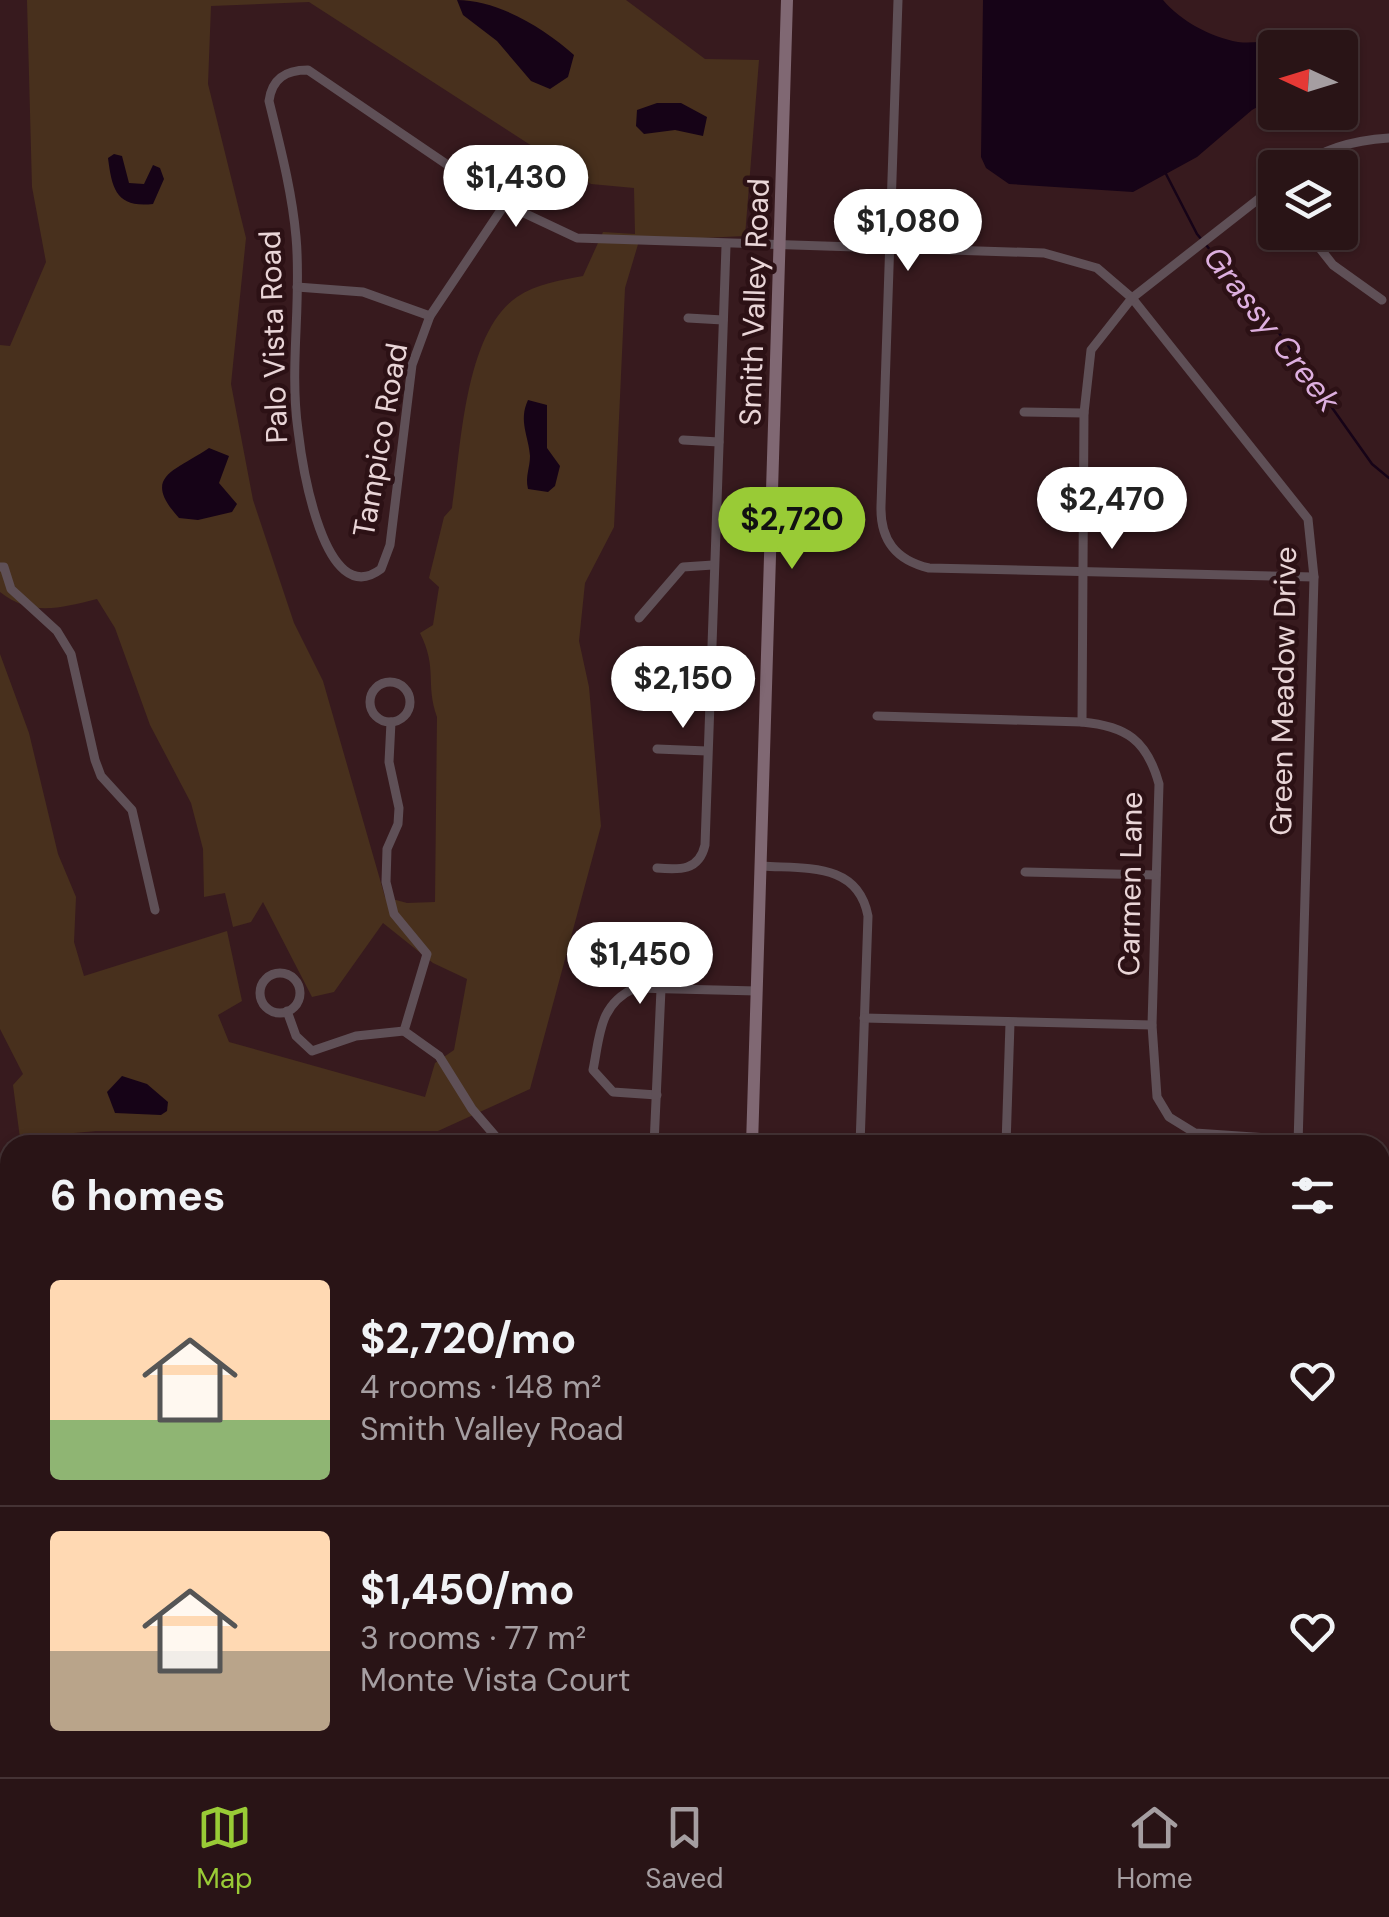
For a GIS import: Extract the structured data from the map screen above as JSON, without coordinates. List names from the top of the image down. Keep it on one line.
{"streets":{"main road":["Smith Valley Road"],"street":["Palo Vista Road","Tampico Road","Green Meadow Drive","Carmen Lane"]},"crossings":[["Smith Valley Road","Green Meadow Drive"],["Palo Vista Road","Tampico Road"],["Palo Vista Road","Green Meadow Drive"],["Tampico Road","Green Meadow Drive"]],"water":["Grassy Creek"],"north":"left","page":{"price":["$1,430","$1,080","$2,470","$2,720","$2,150","$1,450"],"heading":"6 homes","list":[{"name":"$2,720/mo","note":"4 rooms · 148 m² · Smith Valley Road"},{"name":"$1,450/mo","note":"3 rooms · 77 m² · Monte Vista Court"}],"tabs":["Map","Saved","Home"]}}
